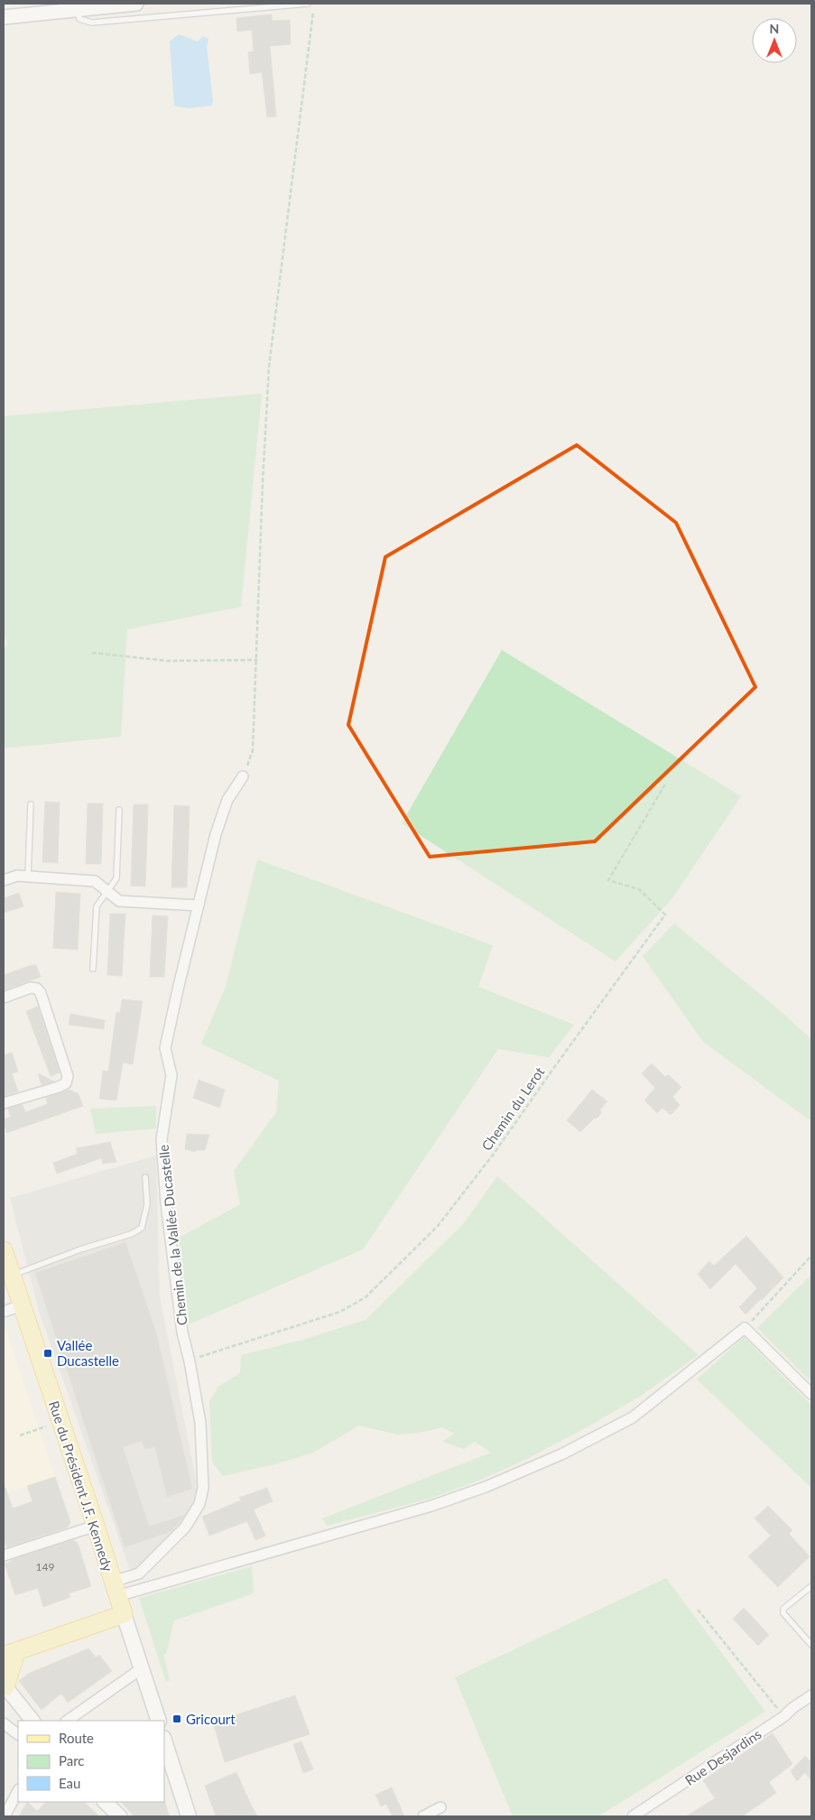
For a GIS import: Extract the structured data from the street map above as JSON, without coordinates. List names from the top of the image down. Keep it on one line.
{"streets":{"main road":["Rue du Président J.F. Kennedy"],"street":["Chemin de la Vallée Ducastelle","Rue Desjardins"],"path":["Chemin du Lerot"]},"crossings":[["Chemin du Lerot","Chemin de la Vallée Ducastelle"],["Chemin de la Vallée Ducastelle","Rue du Président J.F. Kennedy"]],"places":{"transit":["Vallée Ducastelle","Gricourt"]},"house_numbers":["149"],"legend":["Route","Parc","Eau"],"north":"top"}
